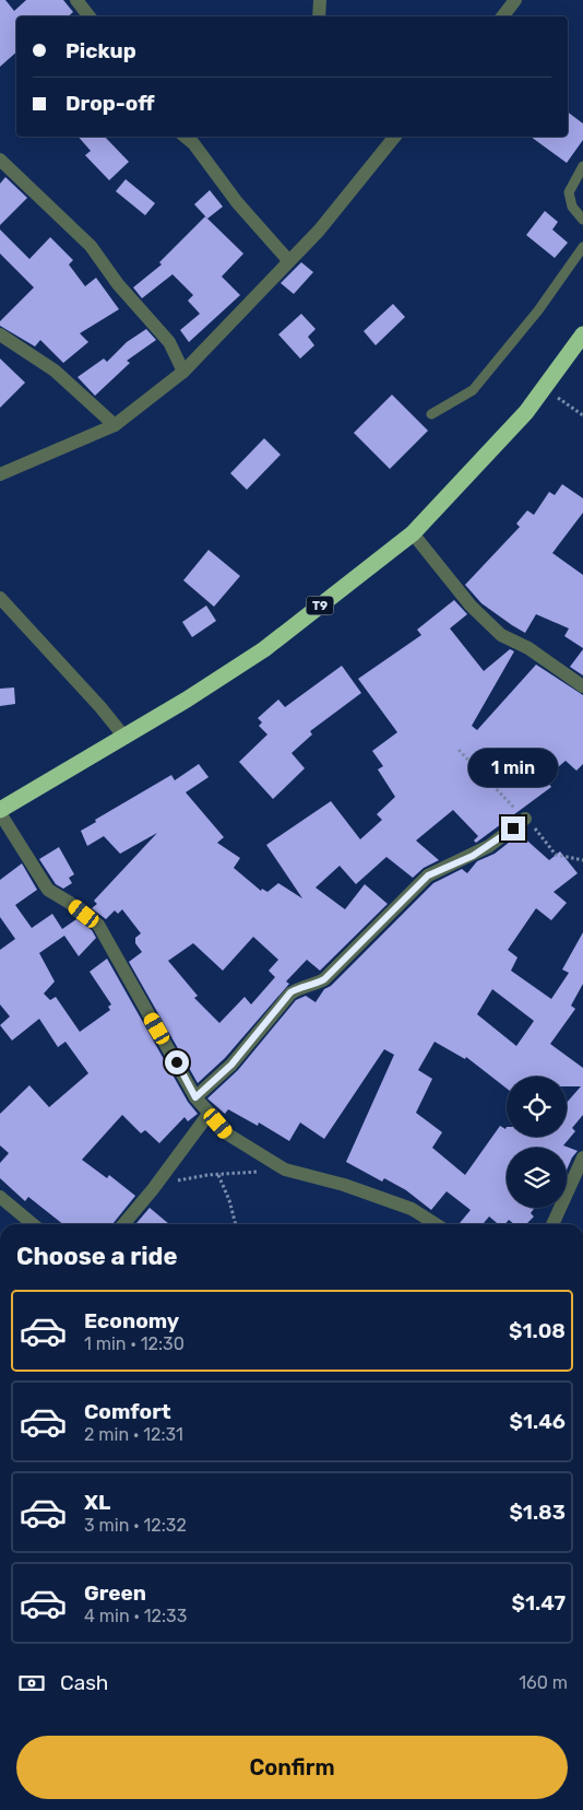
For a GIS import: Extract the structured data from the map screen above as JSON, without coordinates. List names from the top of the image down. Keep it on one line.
{"streets":{"highway":["T9"]},"page":{"banner":["Pickup","Drop-off"],"bubble":"1 min","heading":"Choose a ride","list":[{"name":"Economy","note":"1 min · 12:30","value":"$1.08"},{"name":"Comfort","note":"2 min · 12:31","value":"$1.46"},{"name":"XL","note":"3 min · 12:32","value":"$1.83"},{"name":"Green","note":"4 min · 12:33","value":"$1.47"}],"pay":["Cash","160 m"],"buttons":"Confirm"}}
